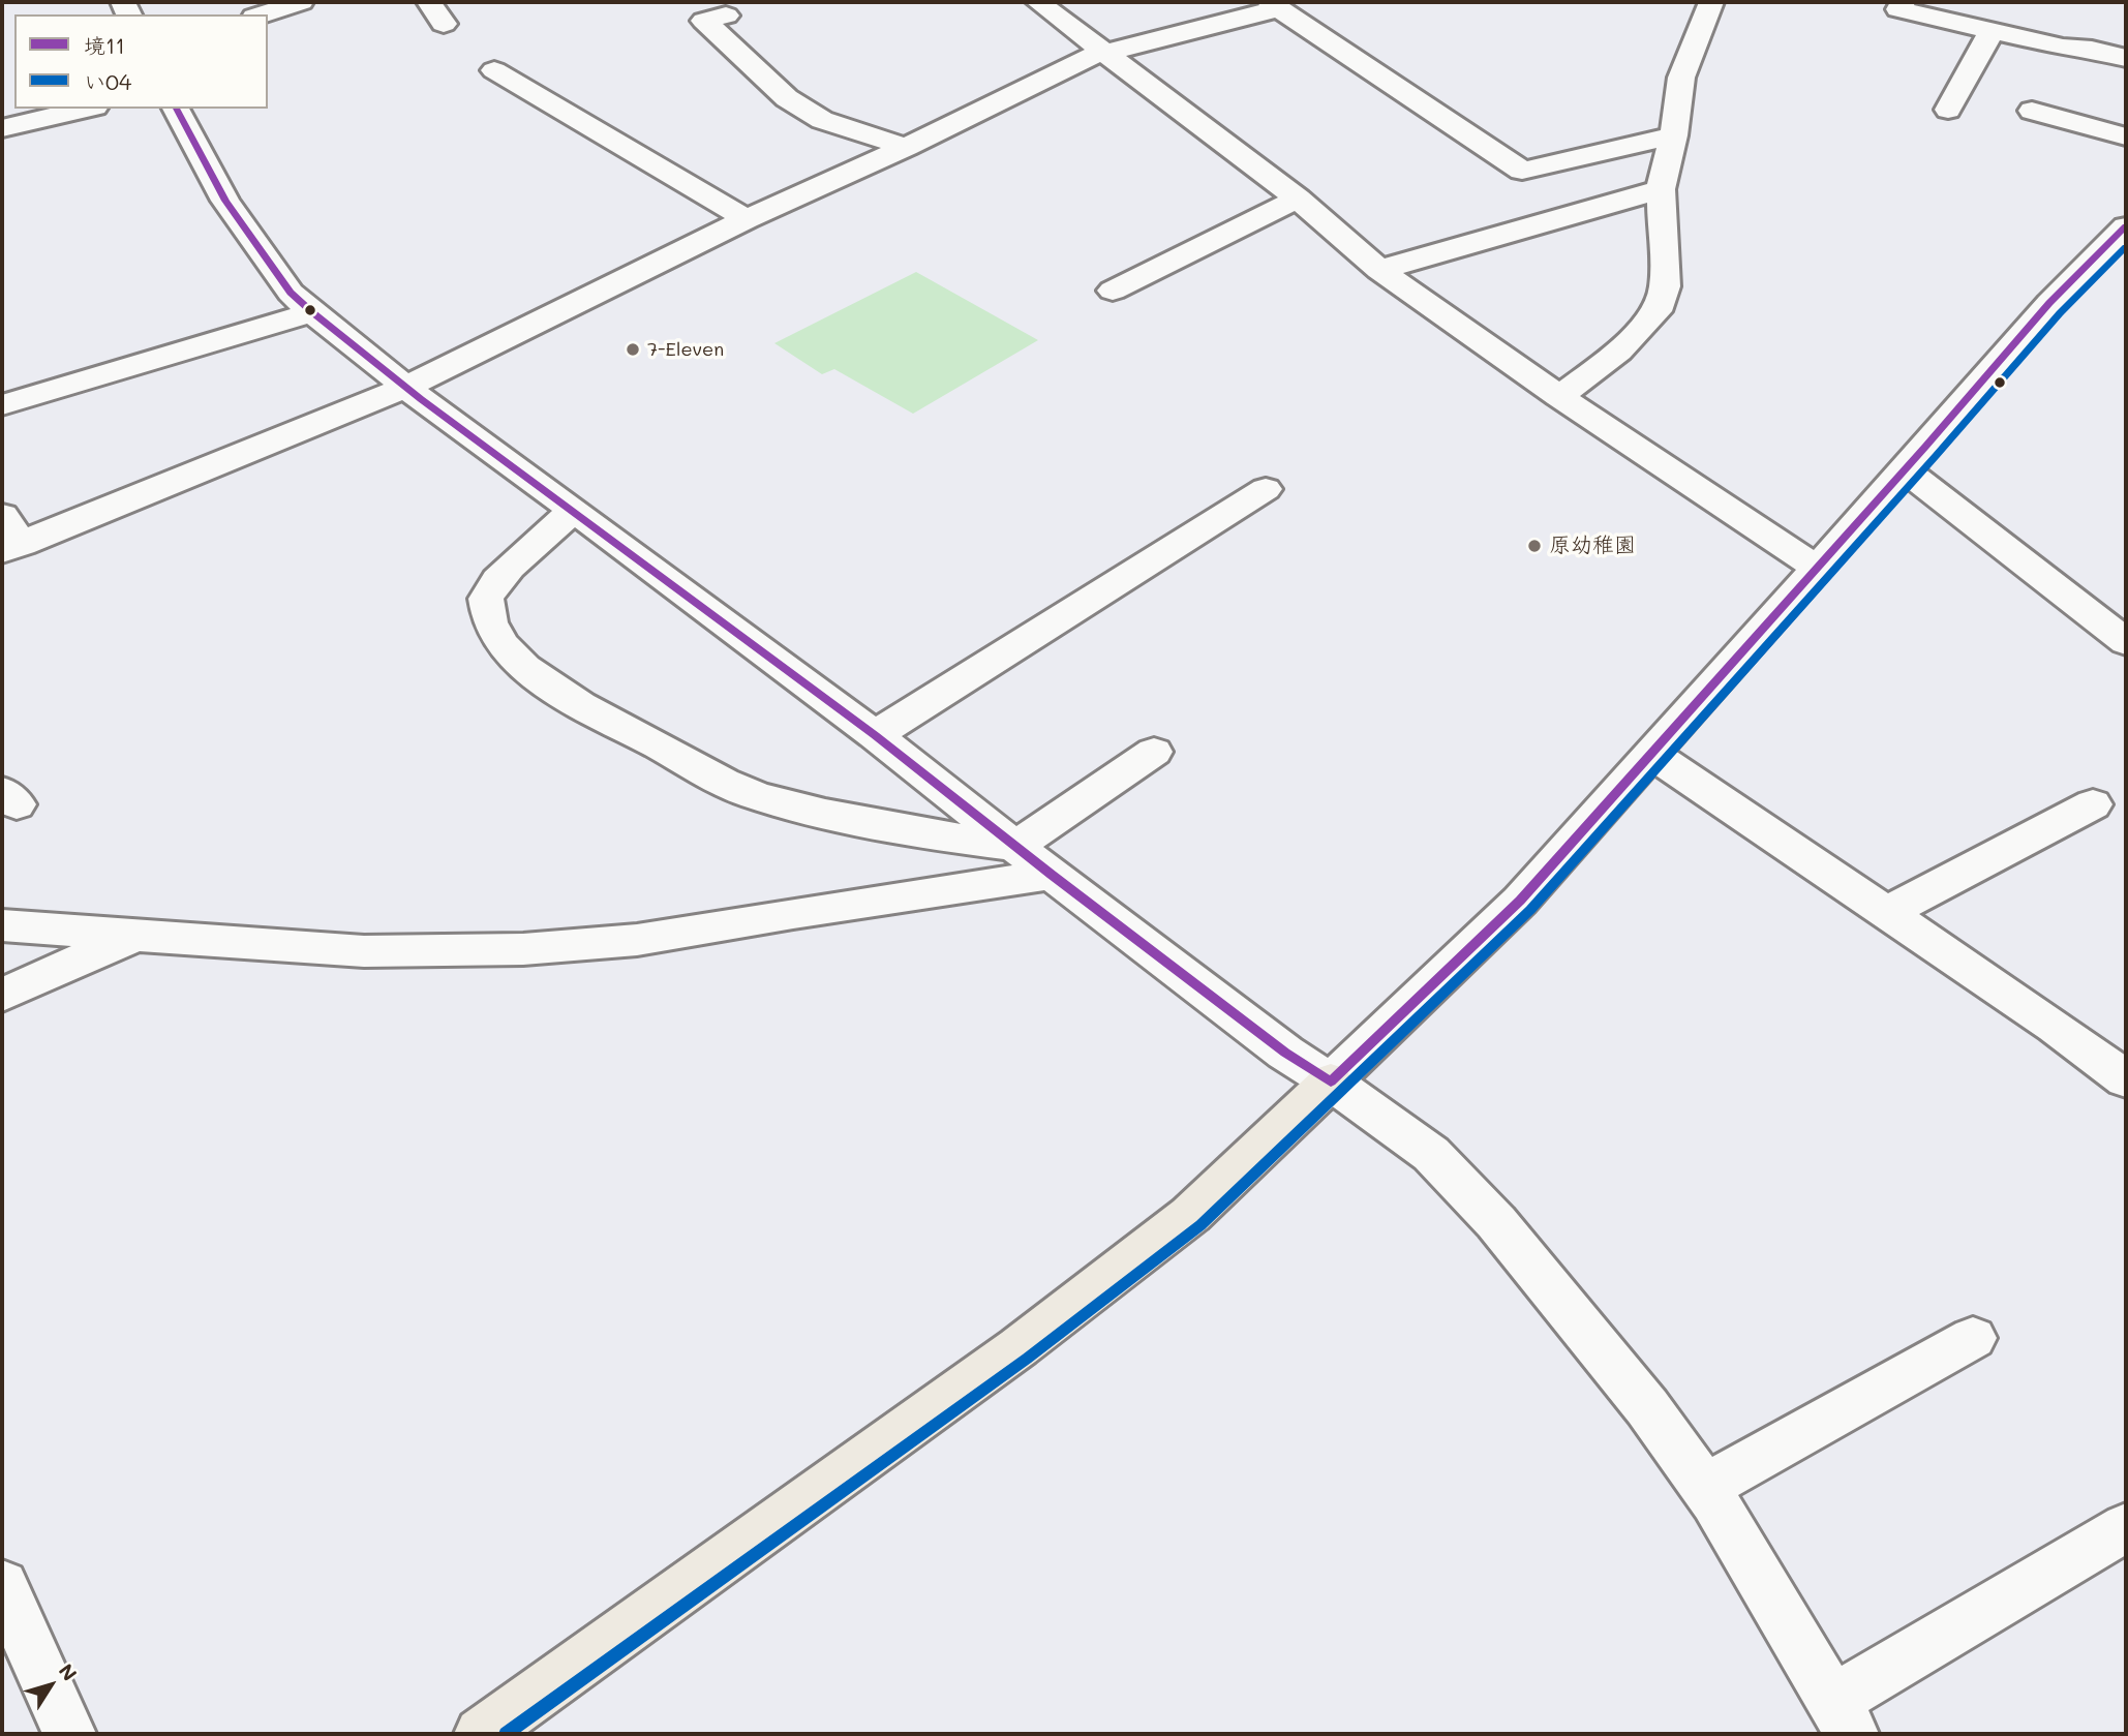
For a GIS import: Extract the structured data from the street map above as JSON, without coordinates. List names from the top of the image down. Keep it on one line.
{"places":["7-Eleven","原幼稚園"],"lines":["transit line 境11","transit line い04"],"legend":["境11","い04"],"north":"top right"}
